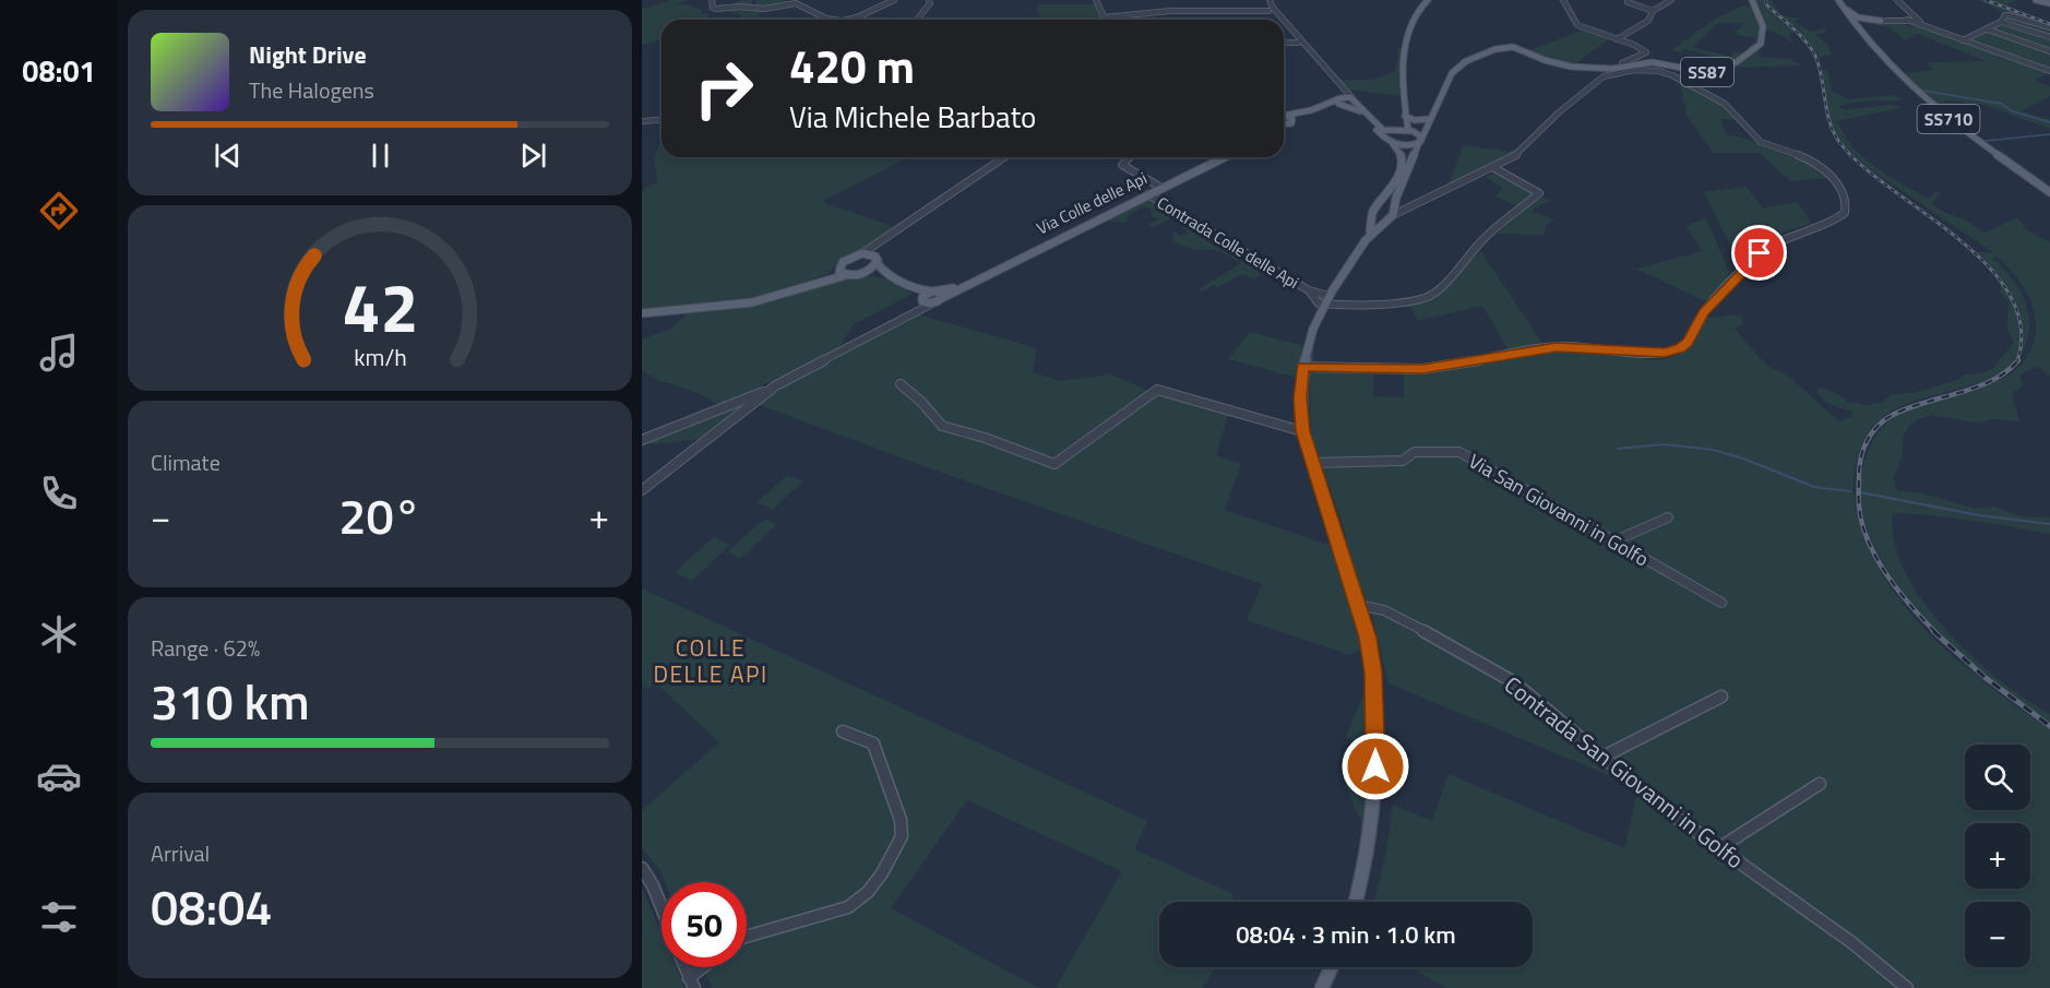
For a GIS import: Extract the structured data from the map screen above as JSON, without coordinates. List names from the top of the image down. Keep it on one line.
{"streets":{"main road":["SS87","SS710","Via Colle delle Api"],"street":["Contrada Colle delle Api","Via San Giovanni in Golfo","Contrada San Giovanni in Golfo"]},"crossings":[["Via Colle delle Api","Contrada Colle delle Api"]],"districts":["COLLE DELLE API"],"page":{"tabs":"08:01","turn":["420 m","Via Michele Barbato"],"song":["Night Drive","The Halogens"],"tile":["Climate",["Range · 62%","310 km"],["Arrival","08:04"]],"heat":["−","20°","+"],"map_buttons":["+","−"],"limit":"50","trip":"08:04 · 3 min · 1.0 km","gauge":["42","km/h"]}}
